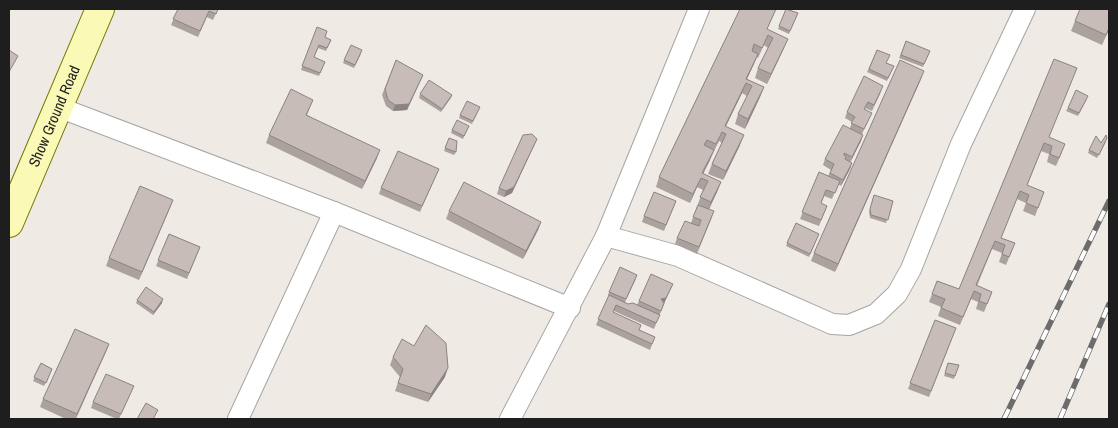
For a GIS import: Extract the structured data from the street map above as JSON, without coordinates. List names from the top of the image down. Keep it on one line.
{"streets":{"main road":["Show Ground Road"]}}
